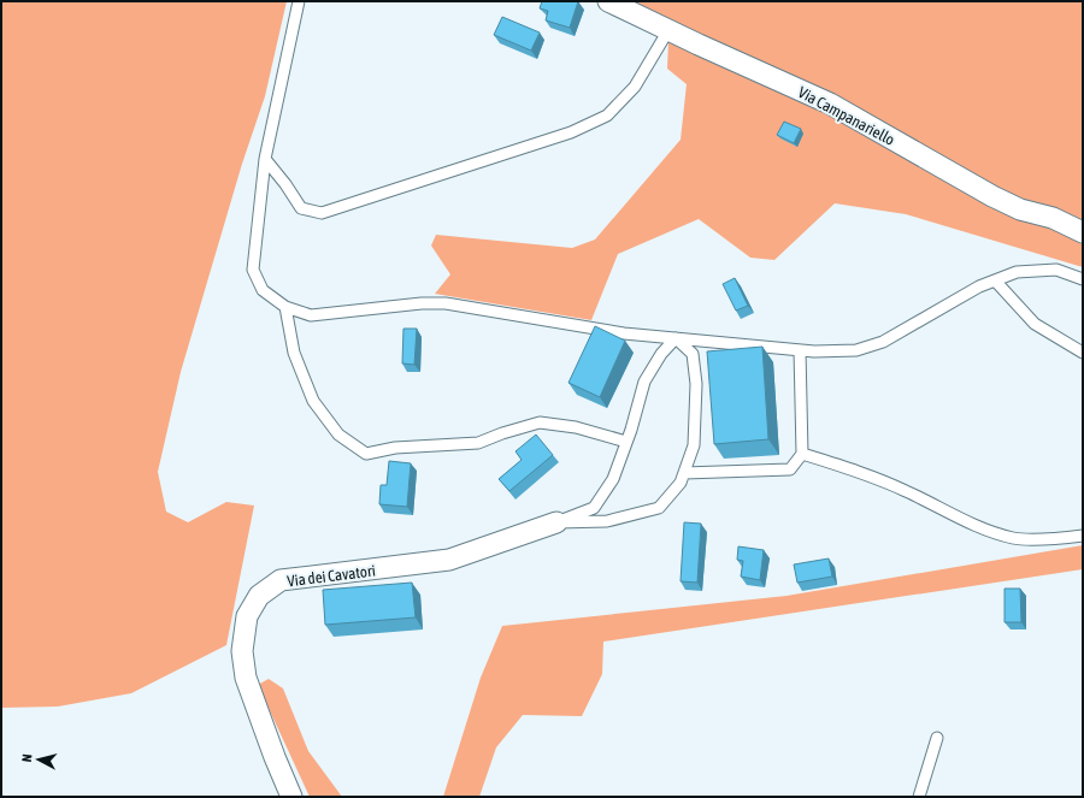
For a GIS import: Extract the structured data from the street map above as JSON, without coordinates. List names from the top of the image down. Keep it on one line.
{"streets":{"street":["Via Campanariello","Via dei Cavatori"]},"north":"left"}
